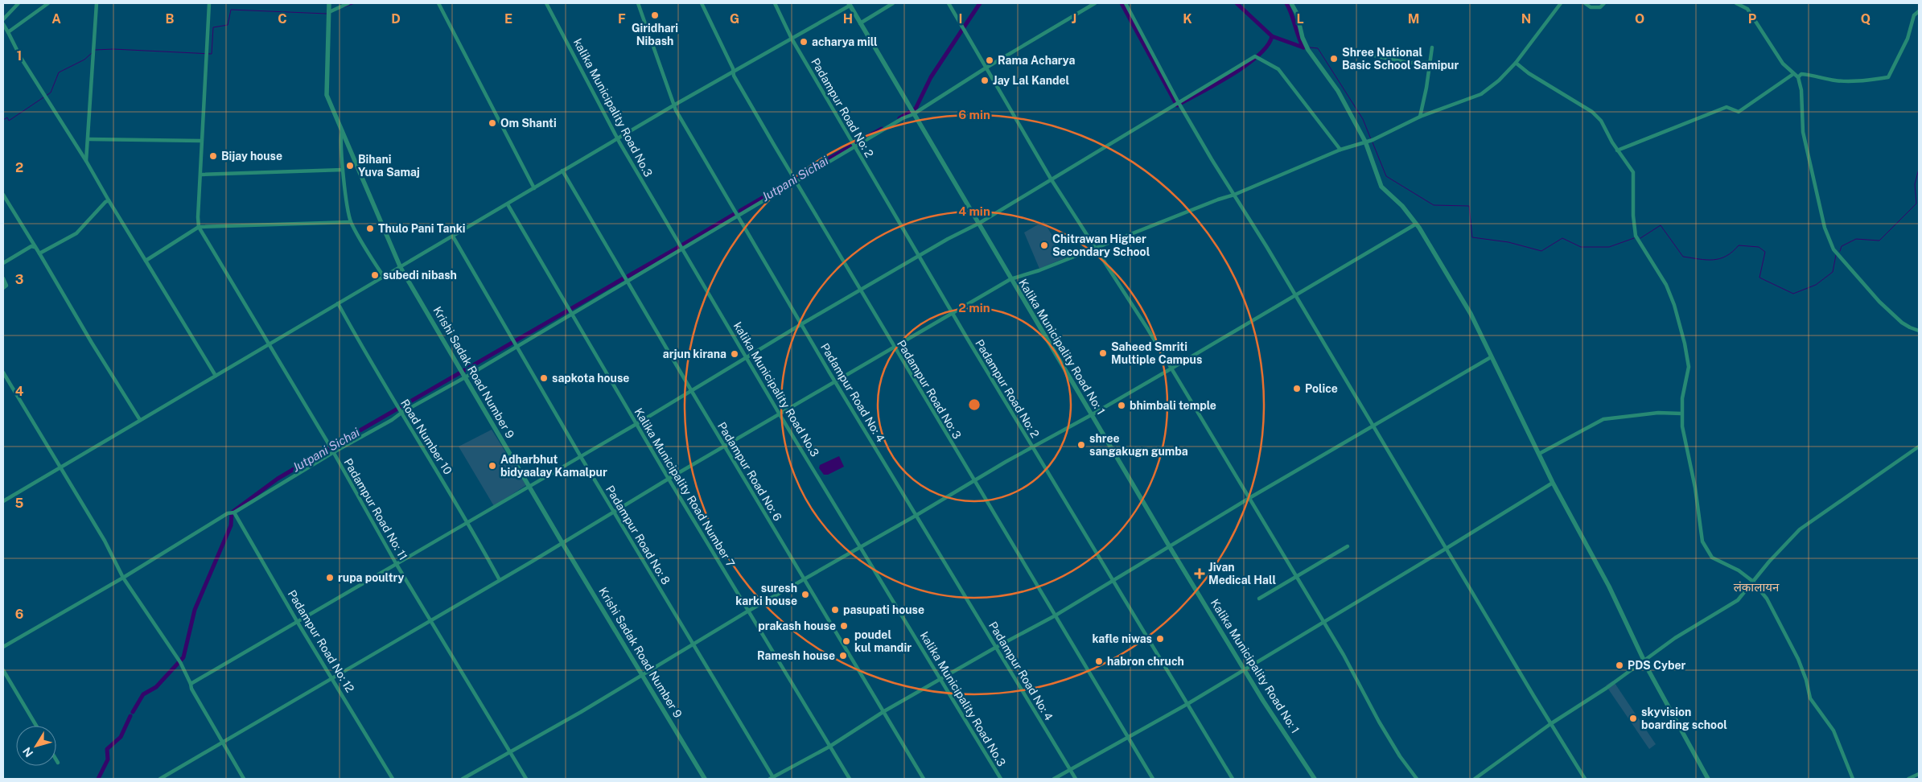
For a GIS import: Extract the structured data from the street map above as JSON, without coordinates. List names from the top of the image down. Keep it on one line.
{"streets":{"street":["kalika Municipality Road No.3","Padampur Road No: 2","Kalika Municipality Road No: 1","Krishi Sadak Road Number 9","Padampur Road No: 3","Padampur Road No: 4","Road Number 10","Padampur Road No: 6","Kalika Municipality Road Number 7","Padampur Road No: 11","Padampur Road No: 8","Padampur Road No: 12"]},"districts":["लंकालायन"],"water":["Jutpani Sichai"],"places":{"other":["Giridhari Nibash","acharya mill","Shree National Basic School Samipur","Rama Acharya","Jay Lal Kandel","Om Shanti","Bijay house","Bihani Yuva Samaj","Thulo Pani Tanki","Chitrawan Higher Secondary School","subedi nibash","Saheed Smriti Multiple Campus","arjun kirana","sapkota house","Police","bhimbali temple","shree sangakugn gumba","Adharbhut bidyaalay Kamalpur","rupa poultry","suresh karki house","pasupati house","prakash house","kafle niwas","poudel kul mandir","Ramesh house","habron chruch","PDS Cyber","skyvision boarding school"],"health":["Jivan Medical Hall"]},"north":"bottom left","grid":{"columns":["A","B","C","D","E","F","G","H","I","J","K","L","M","N","O","P","Q"],"rows":["1","2","3","4","5","6"]},"rings":["6 min","4 min","2 min"]}
